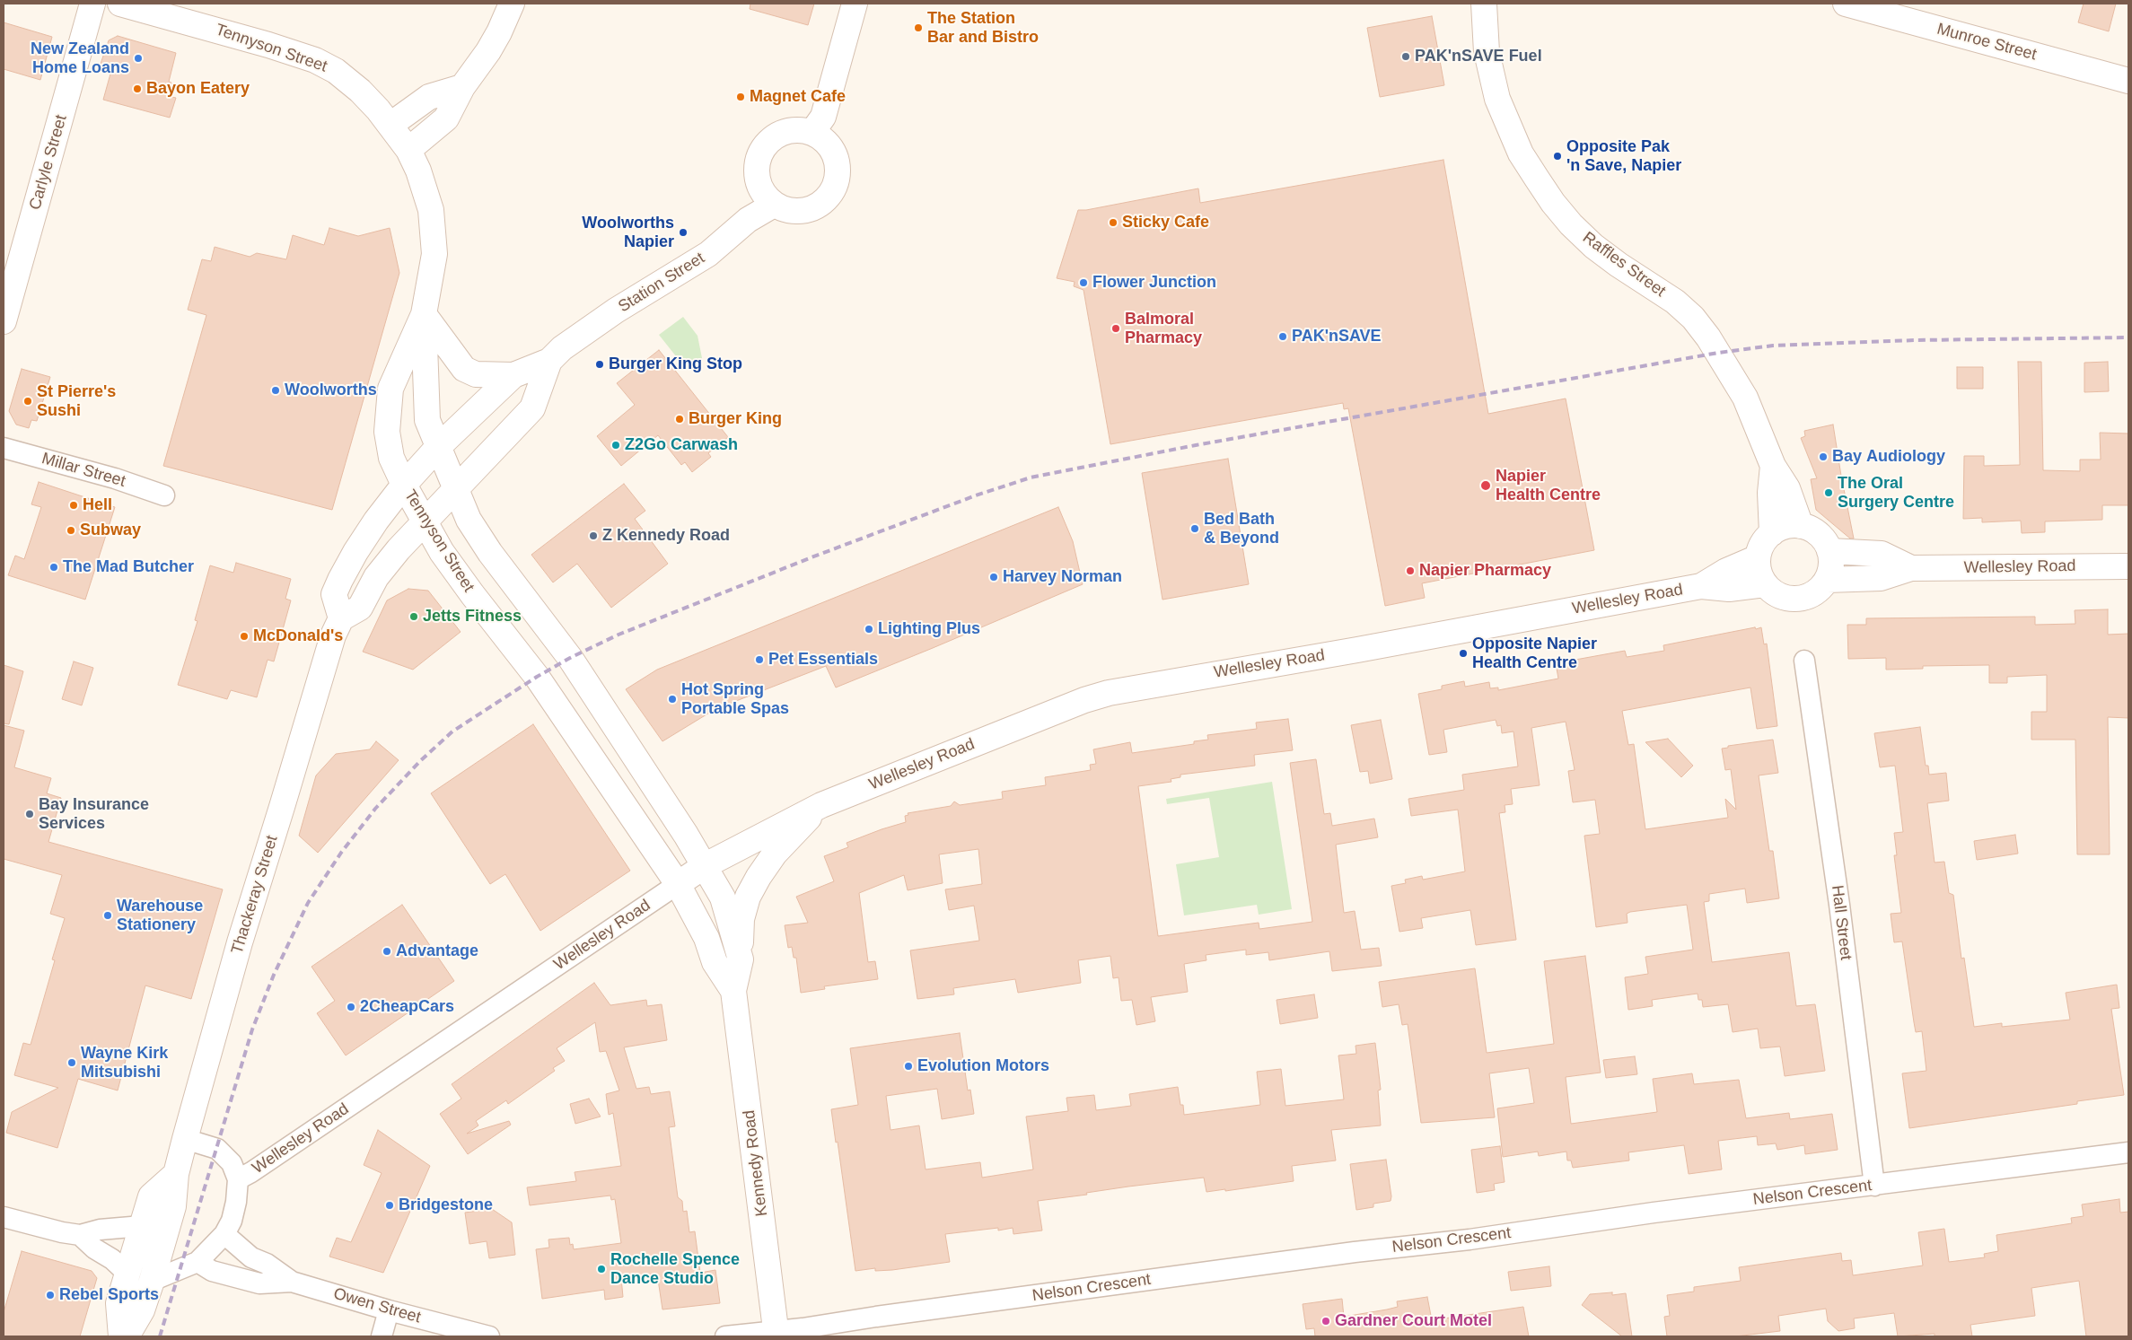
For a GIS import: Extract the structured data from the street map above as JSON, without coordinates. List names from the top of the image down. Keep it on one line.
{"streets":{"main road":["Munroe Street","Tennyson Street","Carlyle Street","Raffles Street","Station Street","Wellesley Road","Thackeray Street","Kennedy Road"],"street":["Millar Street","Hall Street","Nelson Crescent","Owen Street"]},"crossings":[["Tennyson Street","Station Street"],["Tennyson Street","Wellesley Road"],["Tennyson Street","Kennedy Road"],["Raffles Street","Wellesley Road"],["Wellesley Road","Kennedy Road"],["Hall Street","Nelson Crescent"],["Kennedy Road","Nelson Crescent"]],"places":["The Station Bar and Bistro","PAK'nSAVE Fuel","New Zealand Home Loans","Bayon Eatery","Magnet Cafe","Opposite Pak 'n Save, Napier","Sticky Cafe","Woolworths Napier","Flower Junction","Balmoral Pharmacy","PAK'nSAVE","Burger King Stop","Woolworths","St Pierre's Sushi","Burger King","Z2Go Carwash","Bay Audiology","Napier Health Centre","The Oral Surgery Centre","Hell","Bed Bath & Beyond","Subway","Z Kennedy Road","The Mad Butcher","Napier Pharmacy","Harvey Norman","Jetts Fitness","Lighting Plus","McDonald's","Opposite Napier Health Centre","Pet Essentials","Hot Spring Portable Spas","Bay Insurance Services","Warehouse Stationery","Advantage","2CheapCars","Wayne Kirk Mitsubishi","Evolution Motors","Bridgestone","Rochelle Spence Dance Studio","Rebel Sports","Gardner Court Motel"]}
